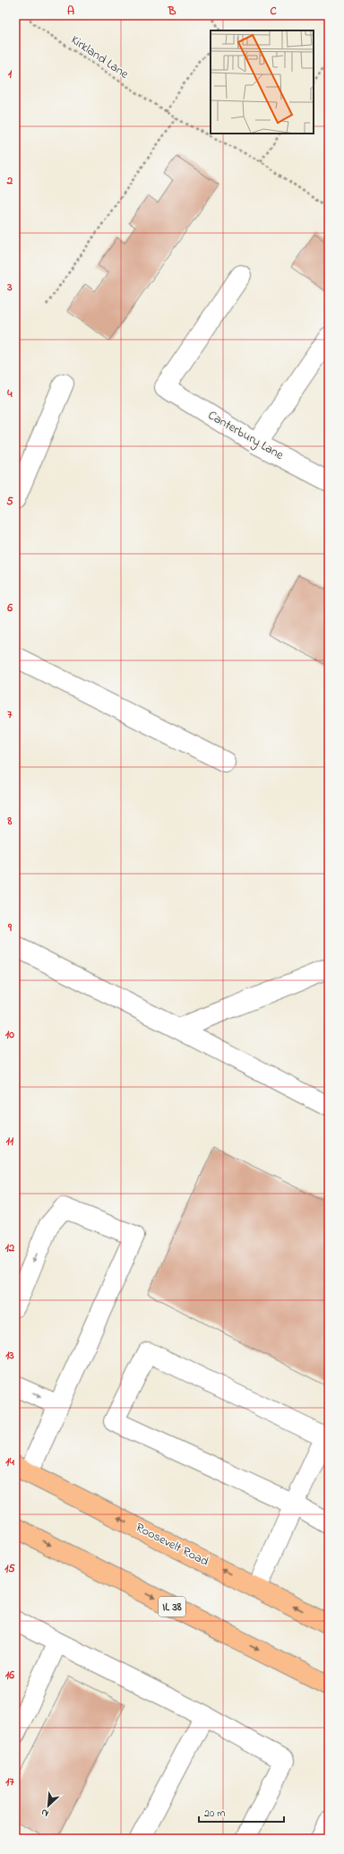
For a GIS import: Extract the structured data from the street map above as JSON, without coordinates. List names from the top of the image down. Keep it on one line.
{"streets":{"main road":["Roosevelt Road","IL 38"],"street":["Canterbury Lane"],"path":["Kirkland Lane"]},"scale_bar":"20 m","north":"bottom left","grid":{"columns":["A","B","C"],"rows":["1","2","3","4","5","6","7","8","9","10","11","12","13","14","15","16","17"]}}
